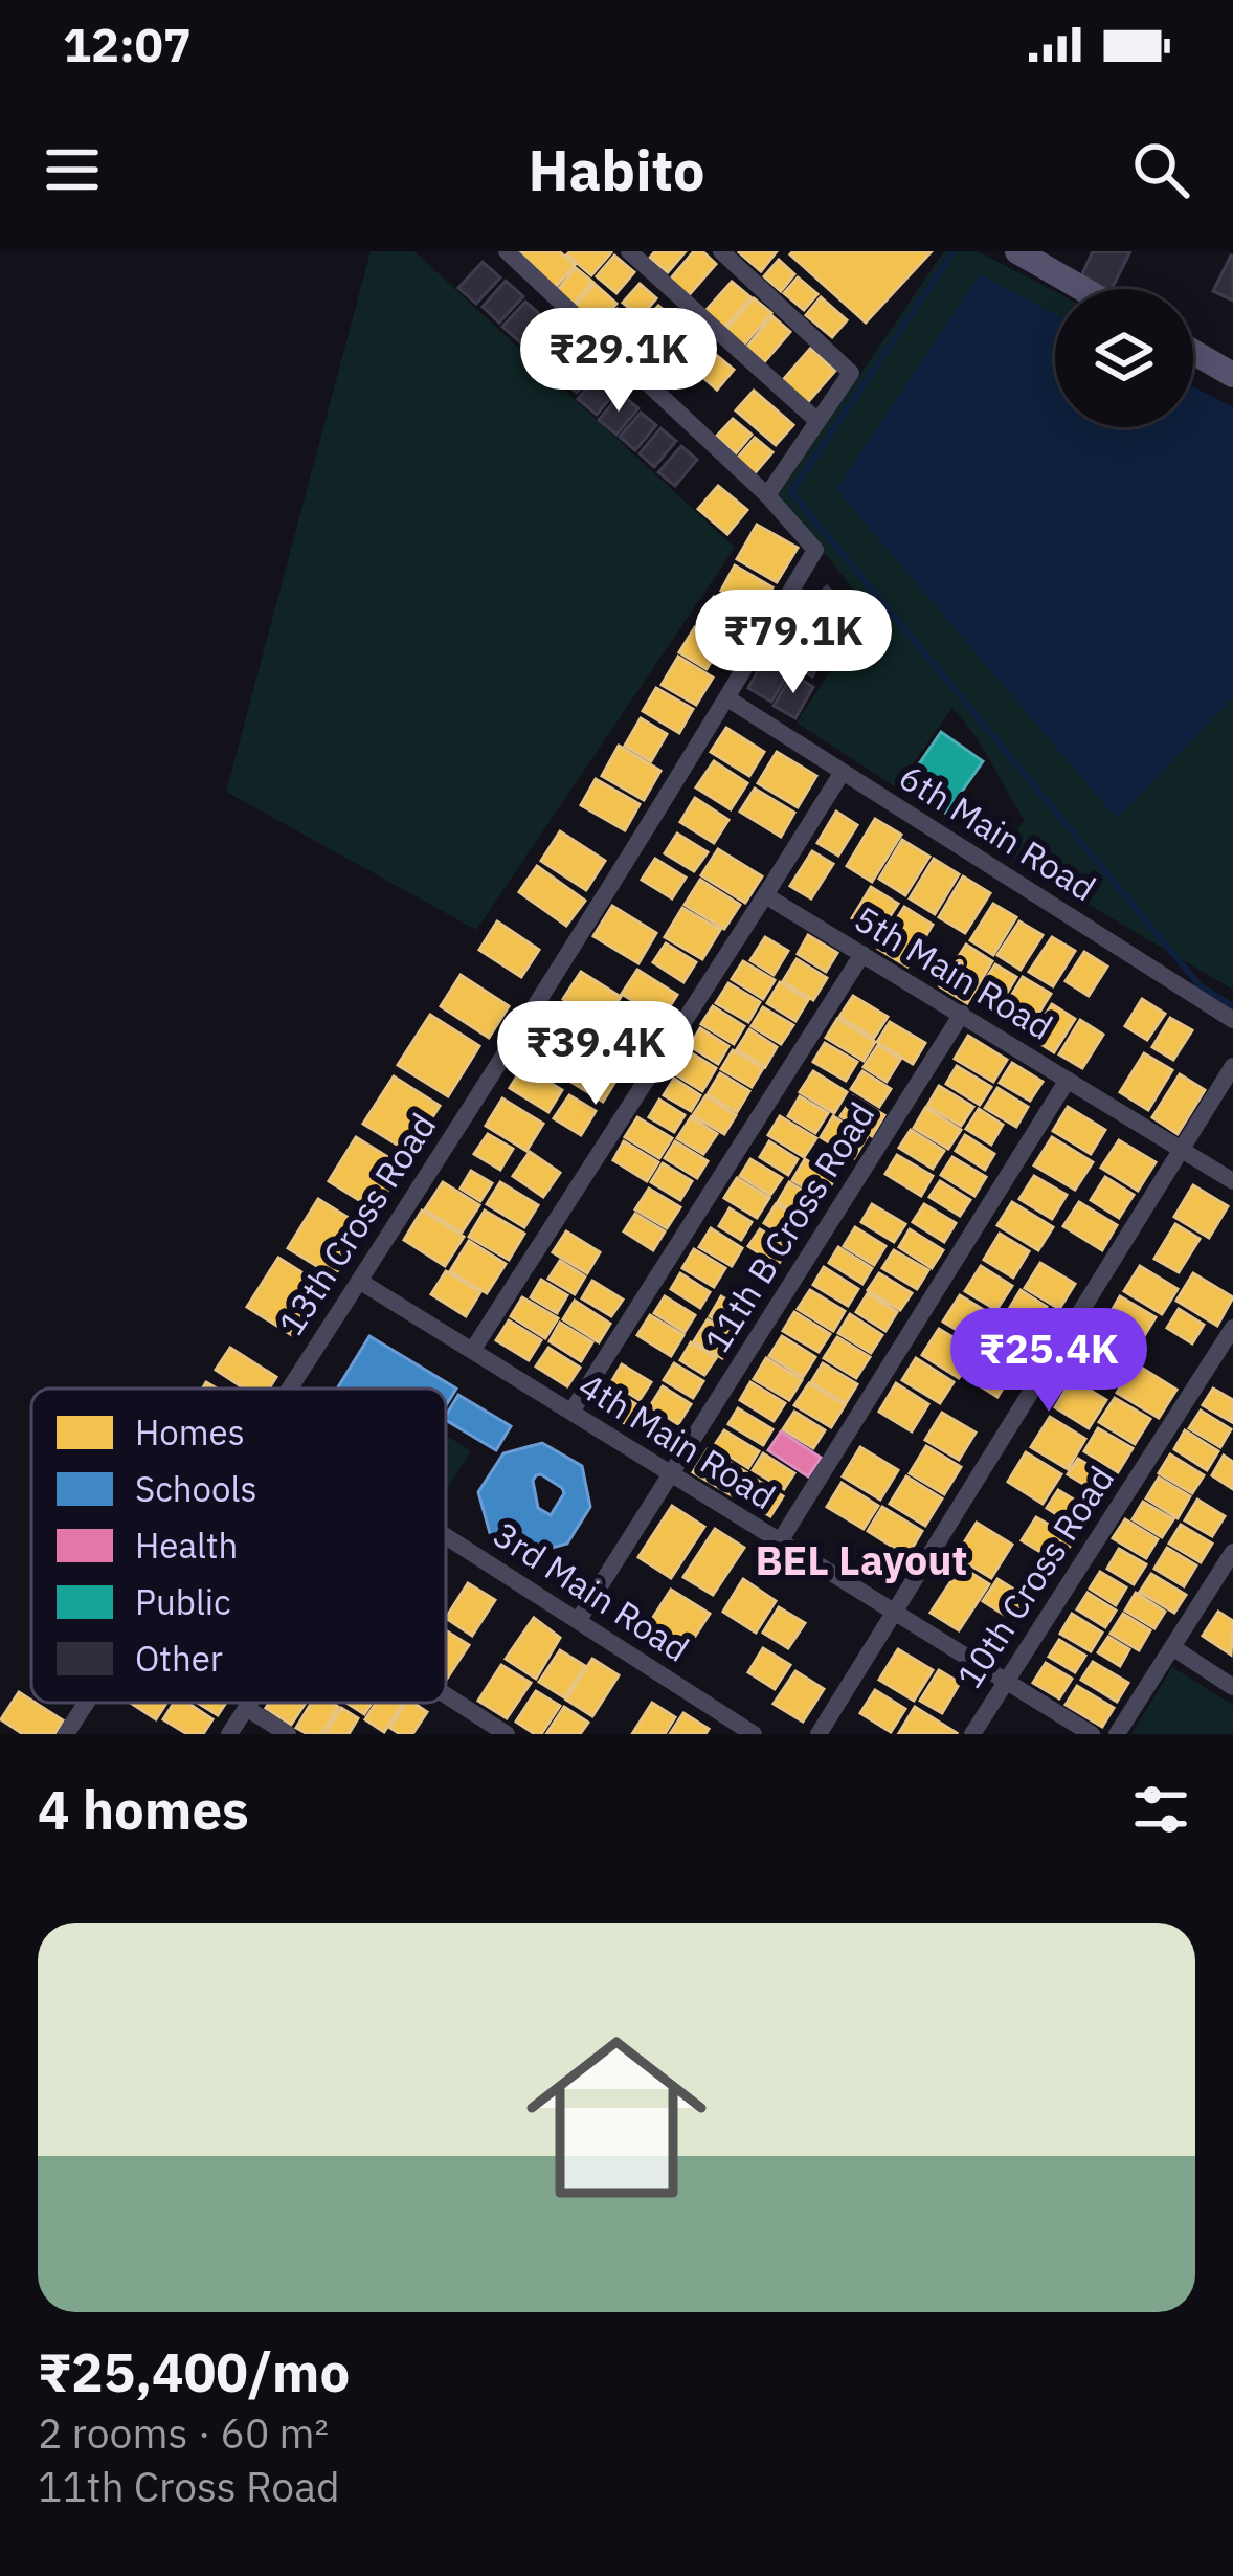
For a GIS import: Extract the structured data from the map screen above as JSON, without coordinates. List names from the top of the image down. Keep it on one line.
{"streets":{"street":["6th Main Road","5th Main Road","13th Cross Road","11th B Cross Road","4th Main Road","10th Cross Road","3rd Main Road"]},"crossings":[["6th Main Road","13th Cross Road"],["5th Main Road","11th B Cross Road"],["13th Cross Road","4th Main Road"],["11th B Cross Road","4th Main Road"],["11th B Cross Road","3rd Main Road"],["4th Main Road","10th Cross Road"]],"districts":["BEL Layout"],"legend":["Homes","Schools","Health","Public","Other"],"page":{"status":"12:07","header":"Habito","price":["₹29.1K","₹79.1K","₹39.4K","₹25.4K"],"heading":"4 homes","list":[{"name":"₹25,400/mo","note":"2 rooms · 60 m² · 11th Cross Road"}]}}
